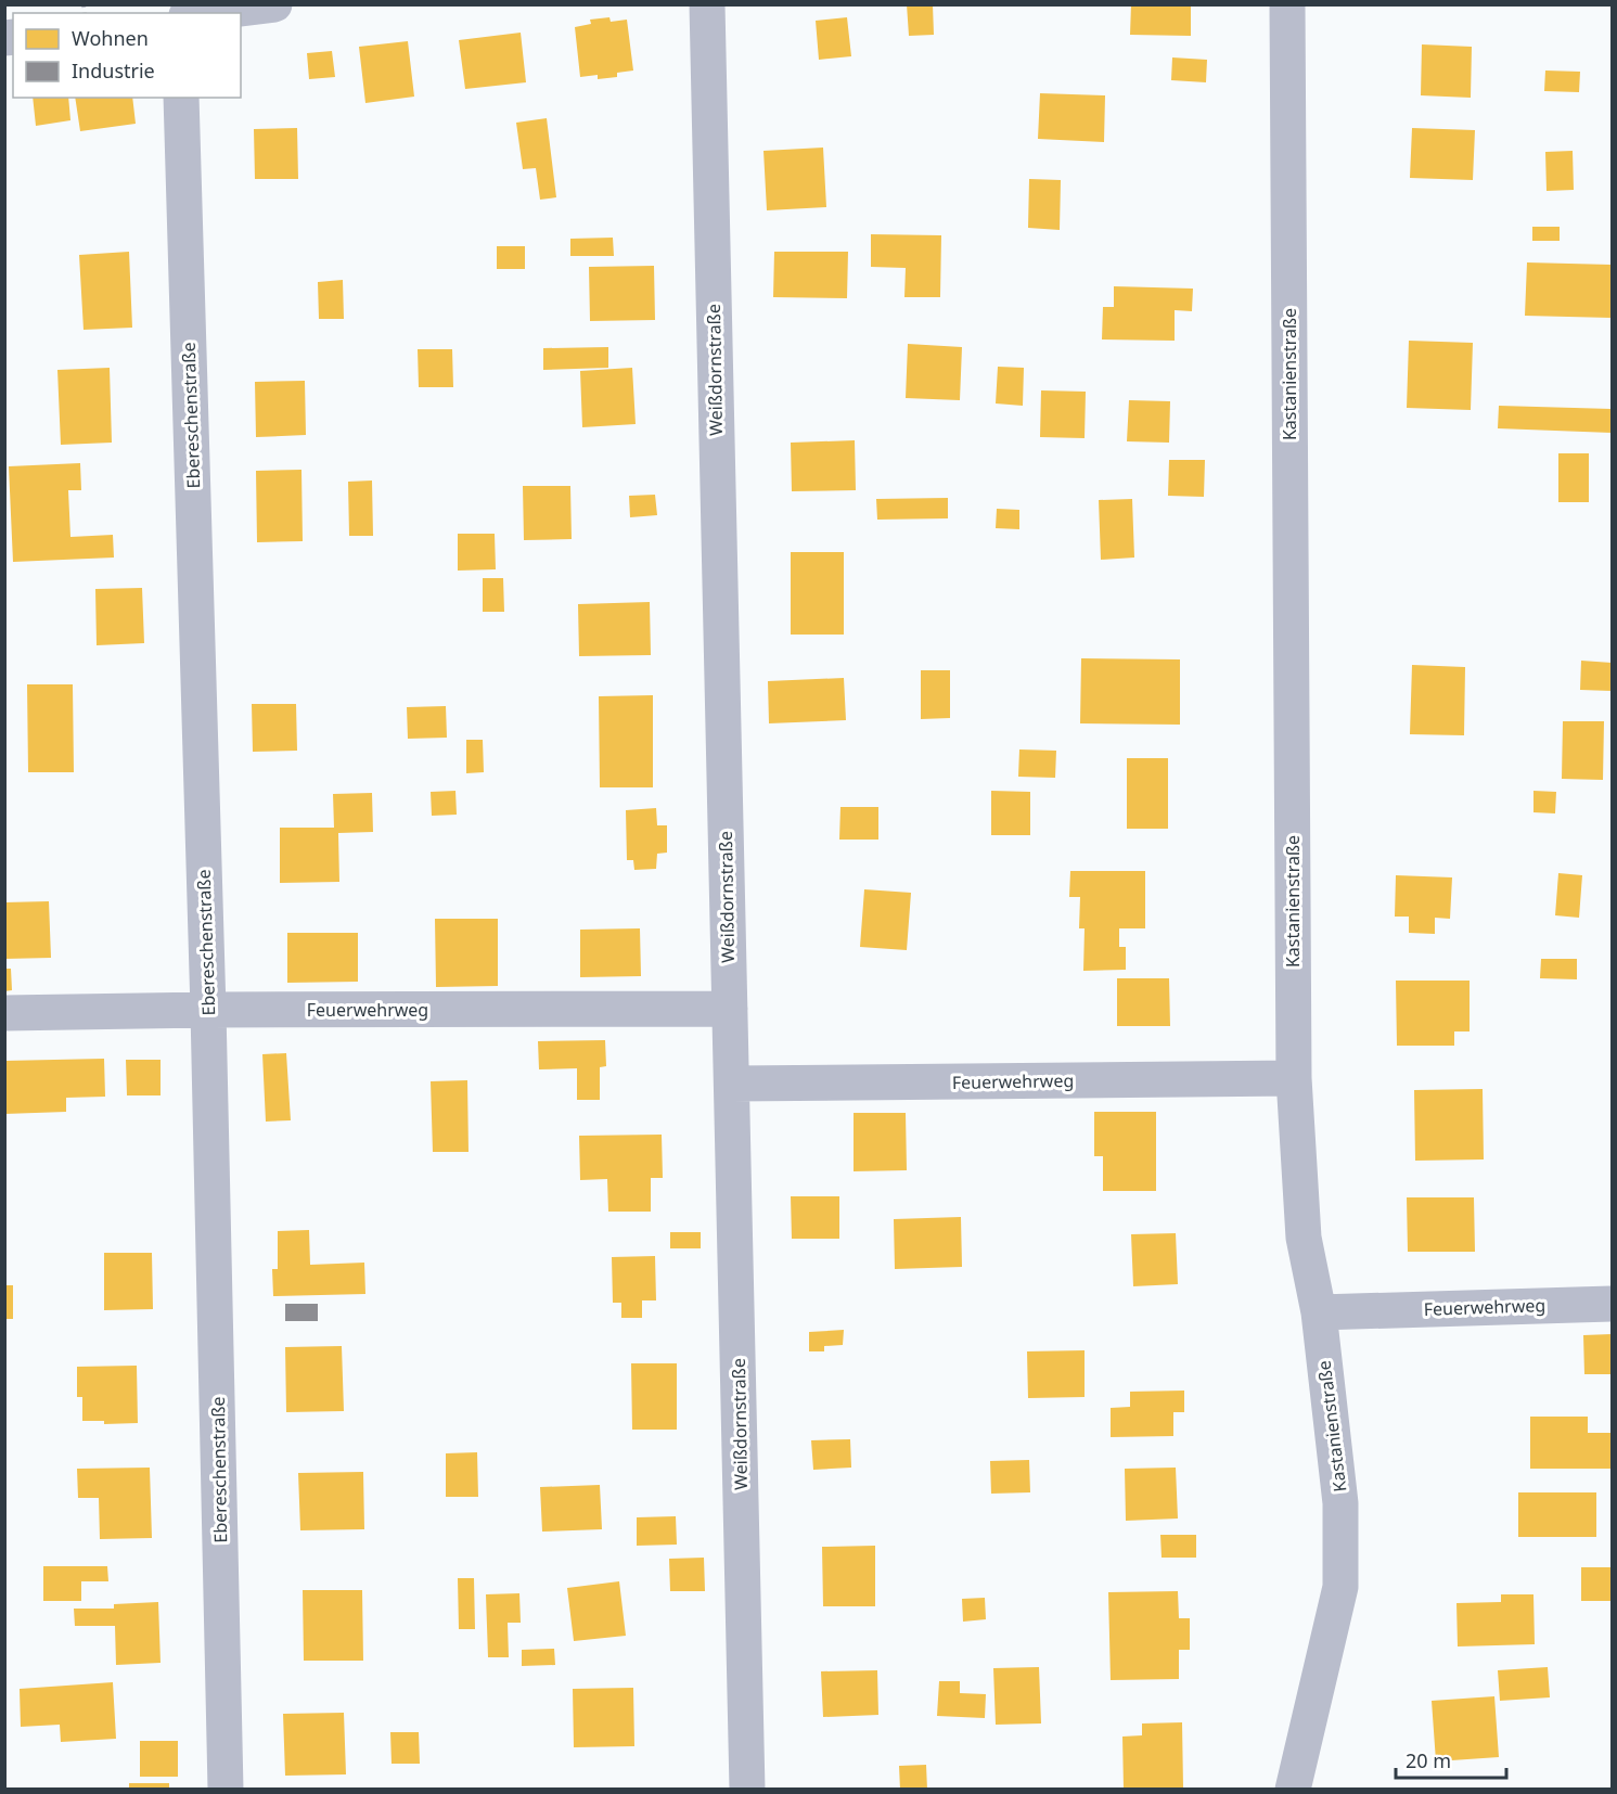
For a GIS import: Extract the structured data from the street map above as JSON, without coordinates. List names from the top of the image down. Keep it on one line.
{"streets":{"street":["Weißdornstraße","Kastanienstraße","Ebereschenstraße","Feuerwehrweg"]},"crossings":[["Weißdornstraße","Feuerwehrweg"],["Kastanienstraße","Feuerwehrweg"],["Ebereschenstraße","Feuerwehrweg"]],"legend":["Wohnen","Industrie"],"scale_bar":"20 m"}
